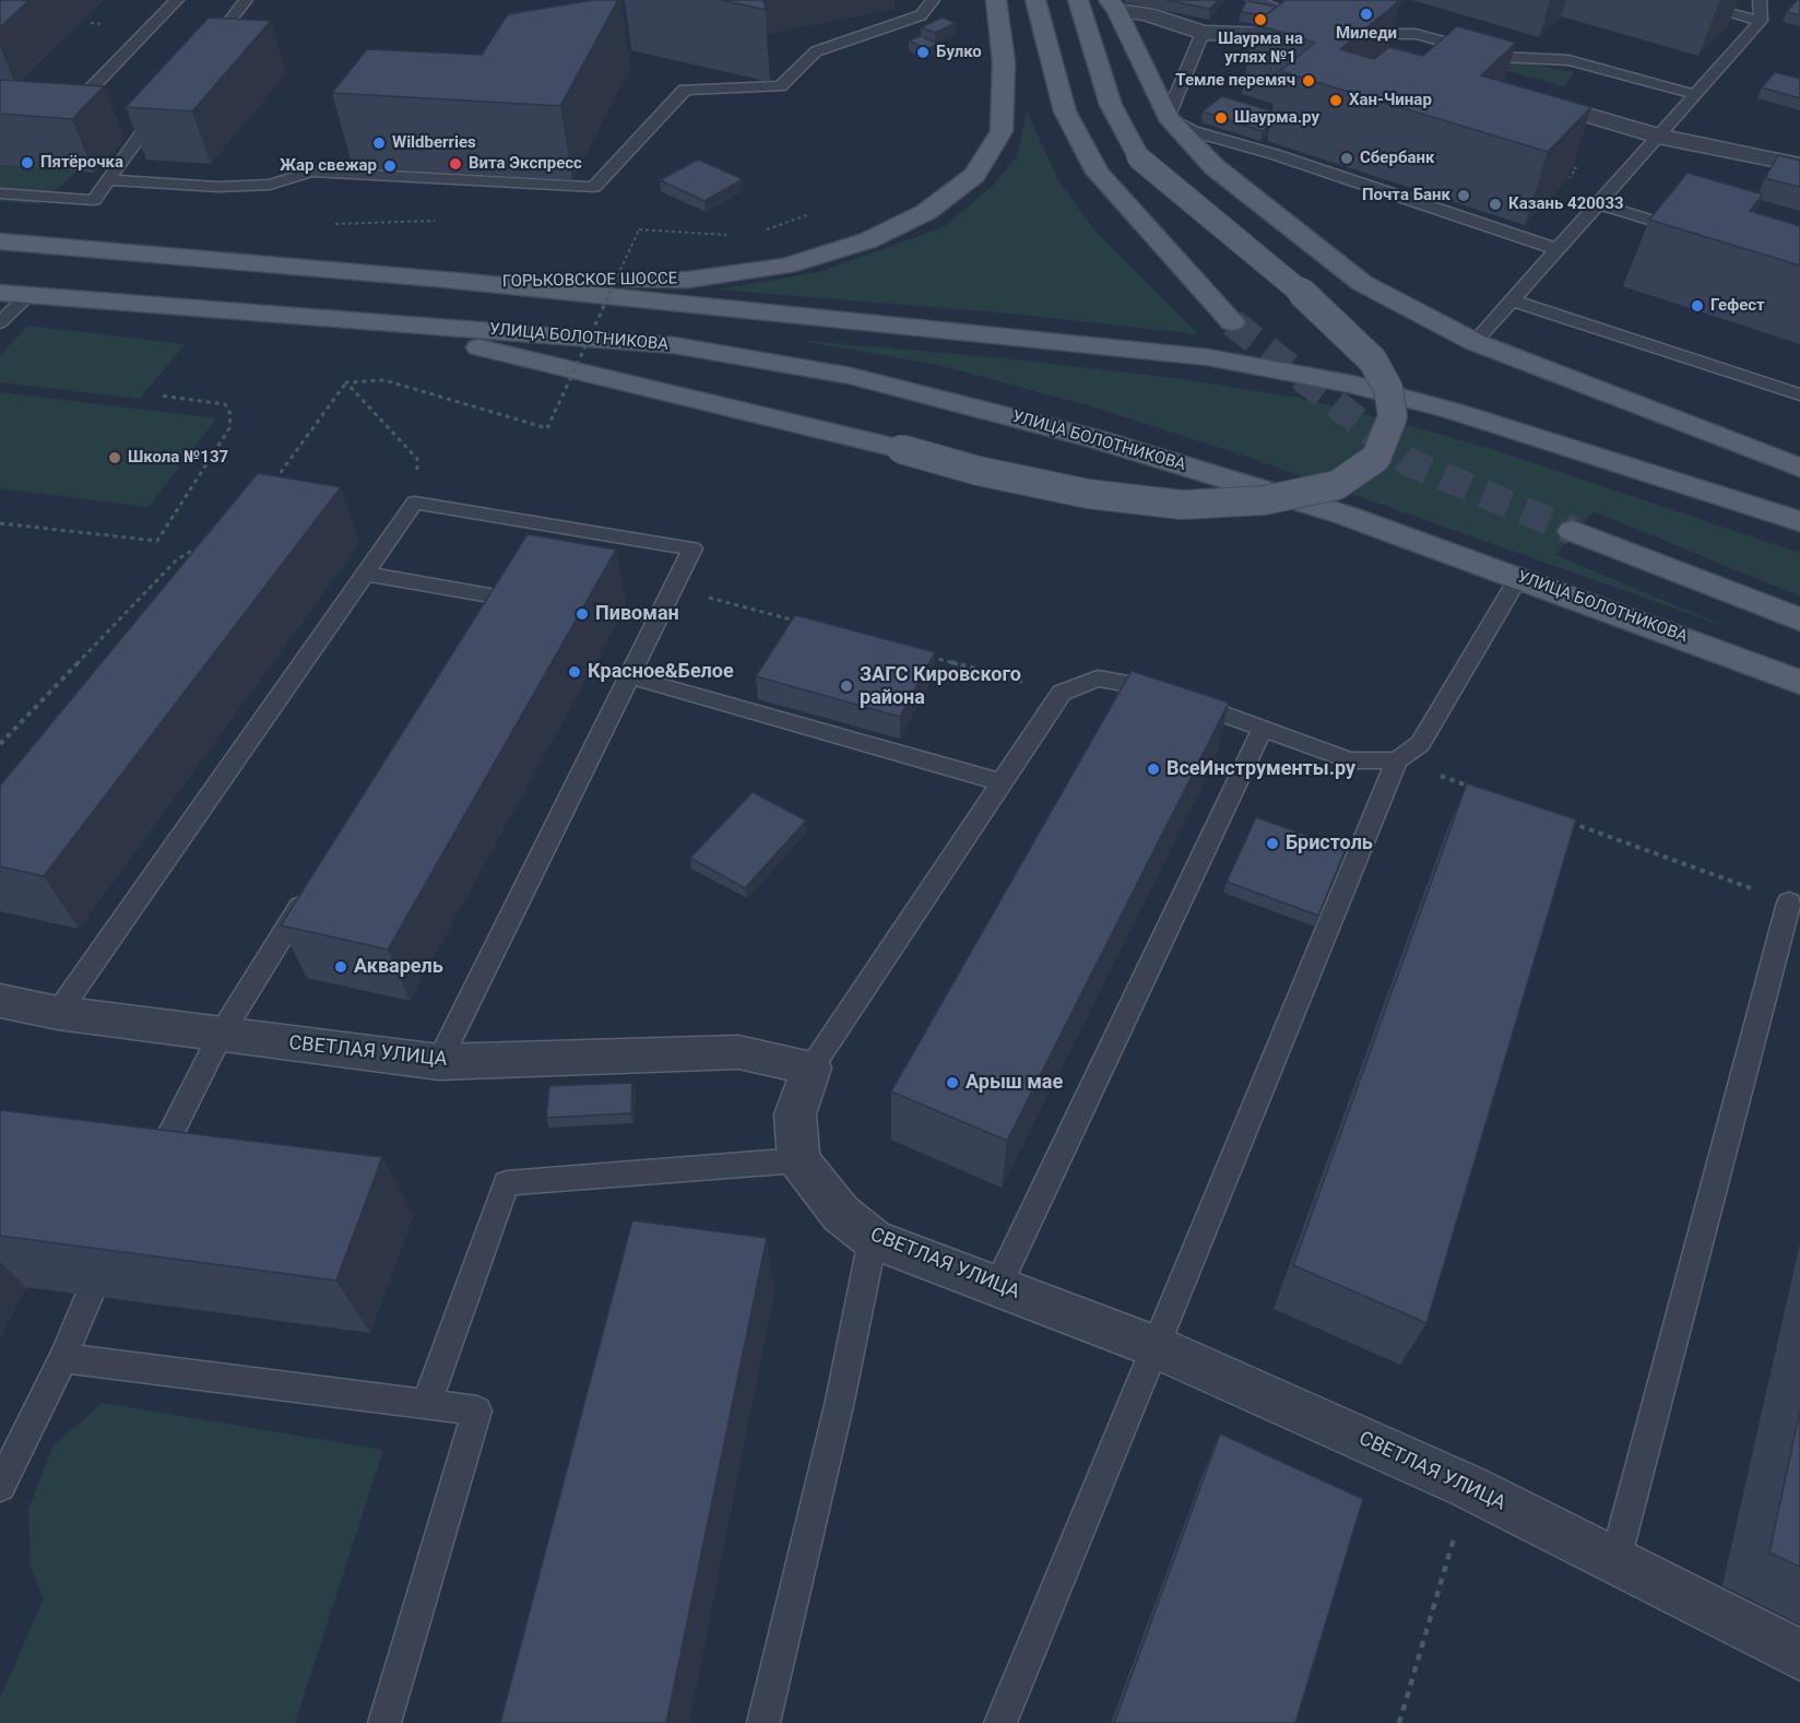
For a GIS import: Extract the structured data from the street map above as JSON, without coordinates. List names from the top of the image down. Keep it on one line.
{"streets":{"main road":["ГОРЬКОВСКОЕ ШОССЕ","УЛИЦА БОЛОТНИКОВА"],"street":["СВЕТЛАЯ УЛИЦА"]},"places":["Миледи","Шаурма на углях №1","Булко","Темле перемяч","Хан-Чинар","Шаурма.ру","Wildberries","Сбербанк","Пятёрочка","Вита Экспресс","Жар свежар","Почта Банк","Казань 420033","Гефест","Школа №137","Пивоман","Красное&Белое","ЗАГС Кировского района","ВсеИнструменты.ру","Бристоль","Акварель","Арыш мае"]}
